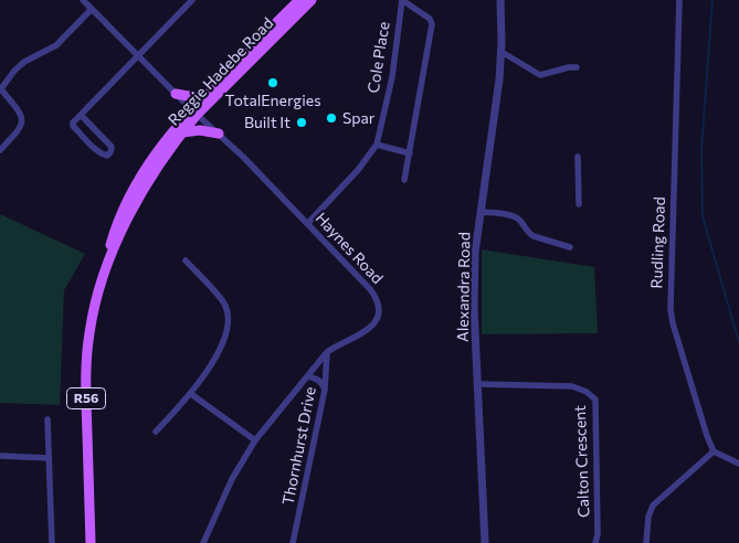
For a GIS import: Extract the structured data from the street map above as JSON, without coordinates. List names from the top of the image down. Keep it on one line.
{"streets":{"main road":["Reggie Hadebe Road","R56"],"street":["Cole Place","Rudling Road","Haynes Road","Alexandra Road","Thornhurst Drive","Calton Crescent"]},"crossings":[["Cole Place","Haynes Road"],["Reggie Hadebe Road","Haynes Road"],["Haynes Road","Thornhurst Drive"],["Alexandra Road","Calton Crescent"]],"places":["TotalEnergies","Spar","Built It"]}
